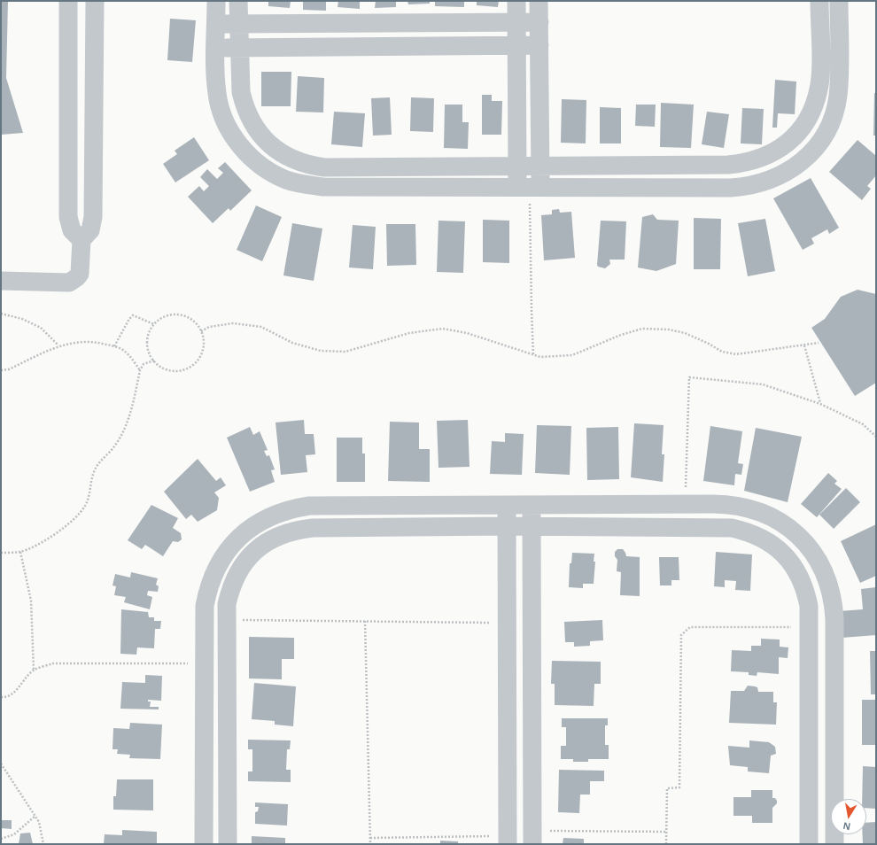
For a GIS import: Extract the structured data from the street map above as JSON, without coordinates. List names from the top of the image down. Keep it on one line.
{"north":"bottom"}
